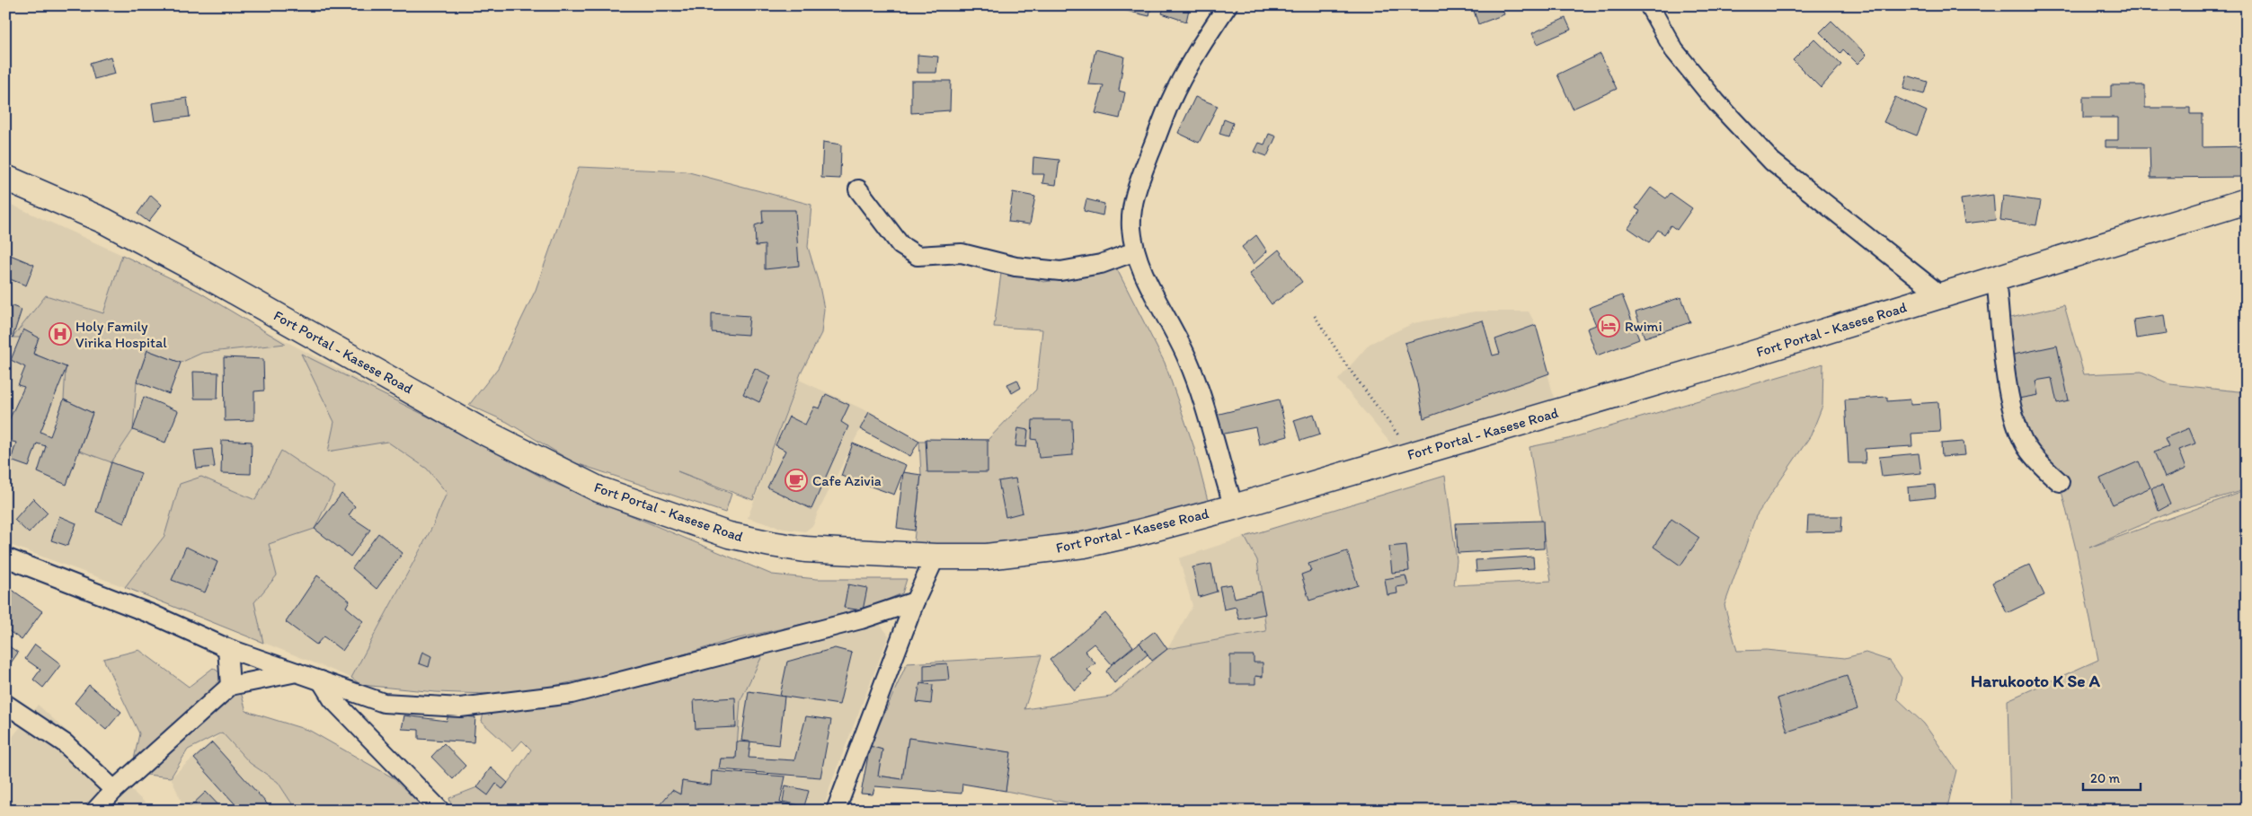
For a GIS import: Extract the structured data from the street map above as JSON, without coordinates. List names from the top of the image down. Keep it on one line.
{"streets":{"highway":["Fort Portal - Kasese Road"]},"districts":["Harukooto K Se A"],"places":{"hotel":["Rwimi"],"hospital":["Holy Family Virika Hospital"],"cafe":["Cafe Azivia"]},"scale_bar":"20 m"}
